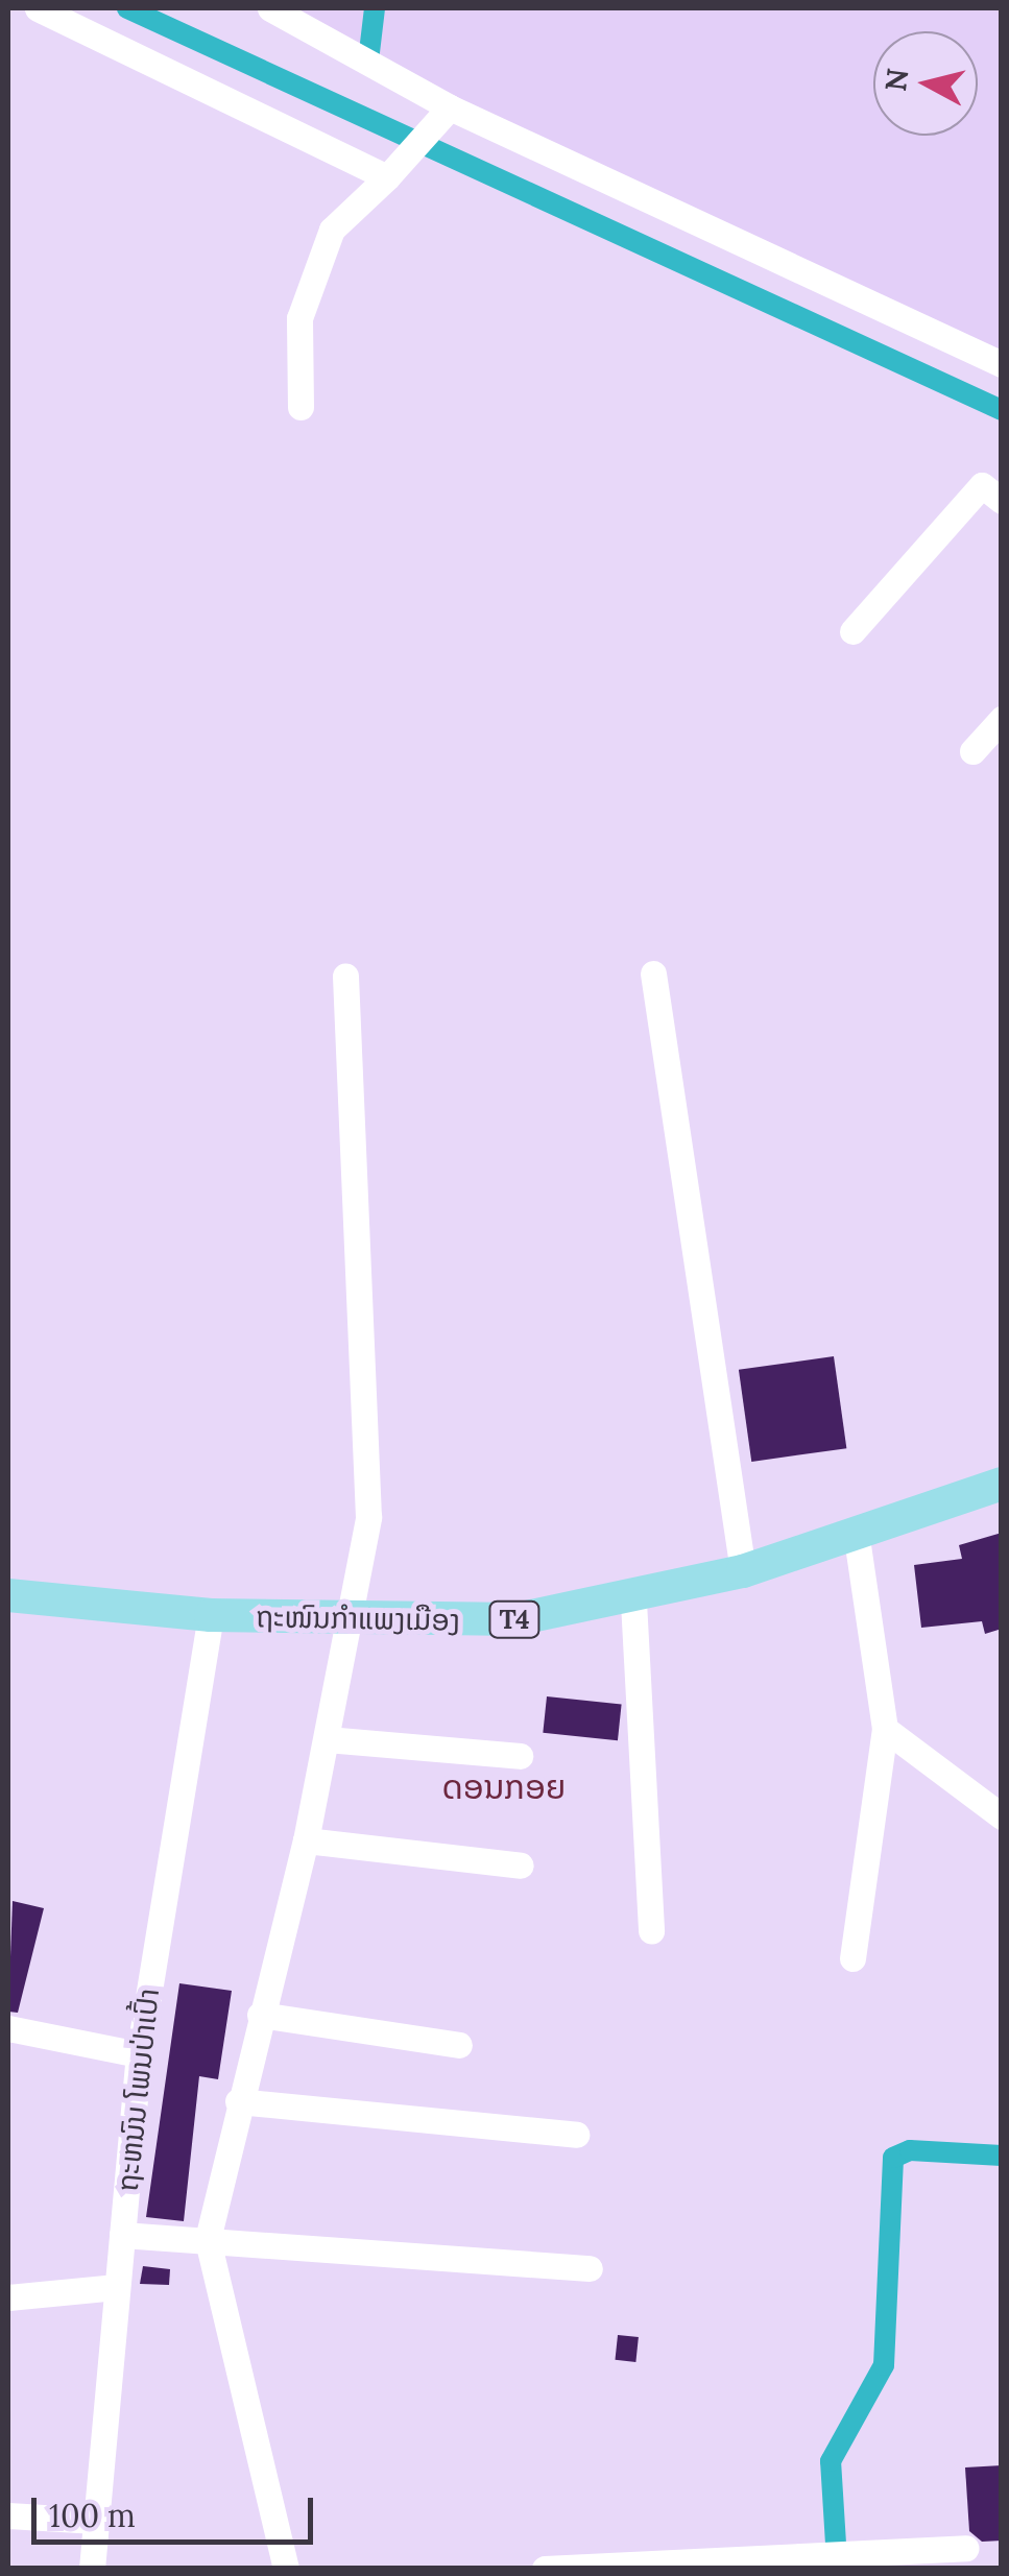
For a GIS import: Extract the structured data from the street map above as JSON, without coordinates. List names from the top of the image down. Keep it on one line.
{"streets":{"main road":["ຖະໜົນກຳແພງເມືອງ","T4"],"street":["ຖະຫນົນ ໂພນປ່າເປົ້າ"]},"crossings":[["ຖະໜົນກຳແພງເມືອງ","ຖະຫນົນ ໂພນປ່າເປົ້າ"]],"districts":["ດອນກອຍ"],"scale_bar":"100 m","north":"left"}
